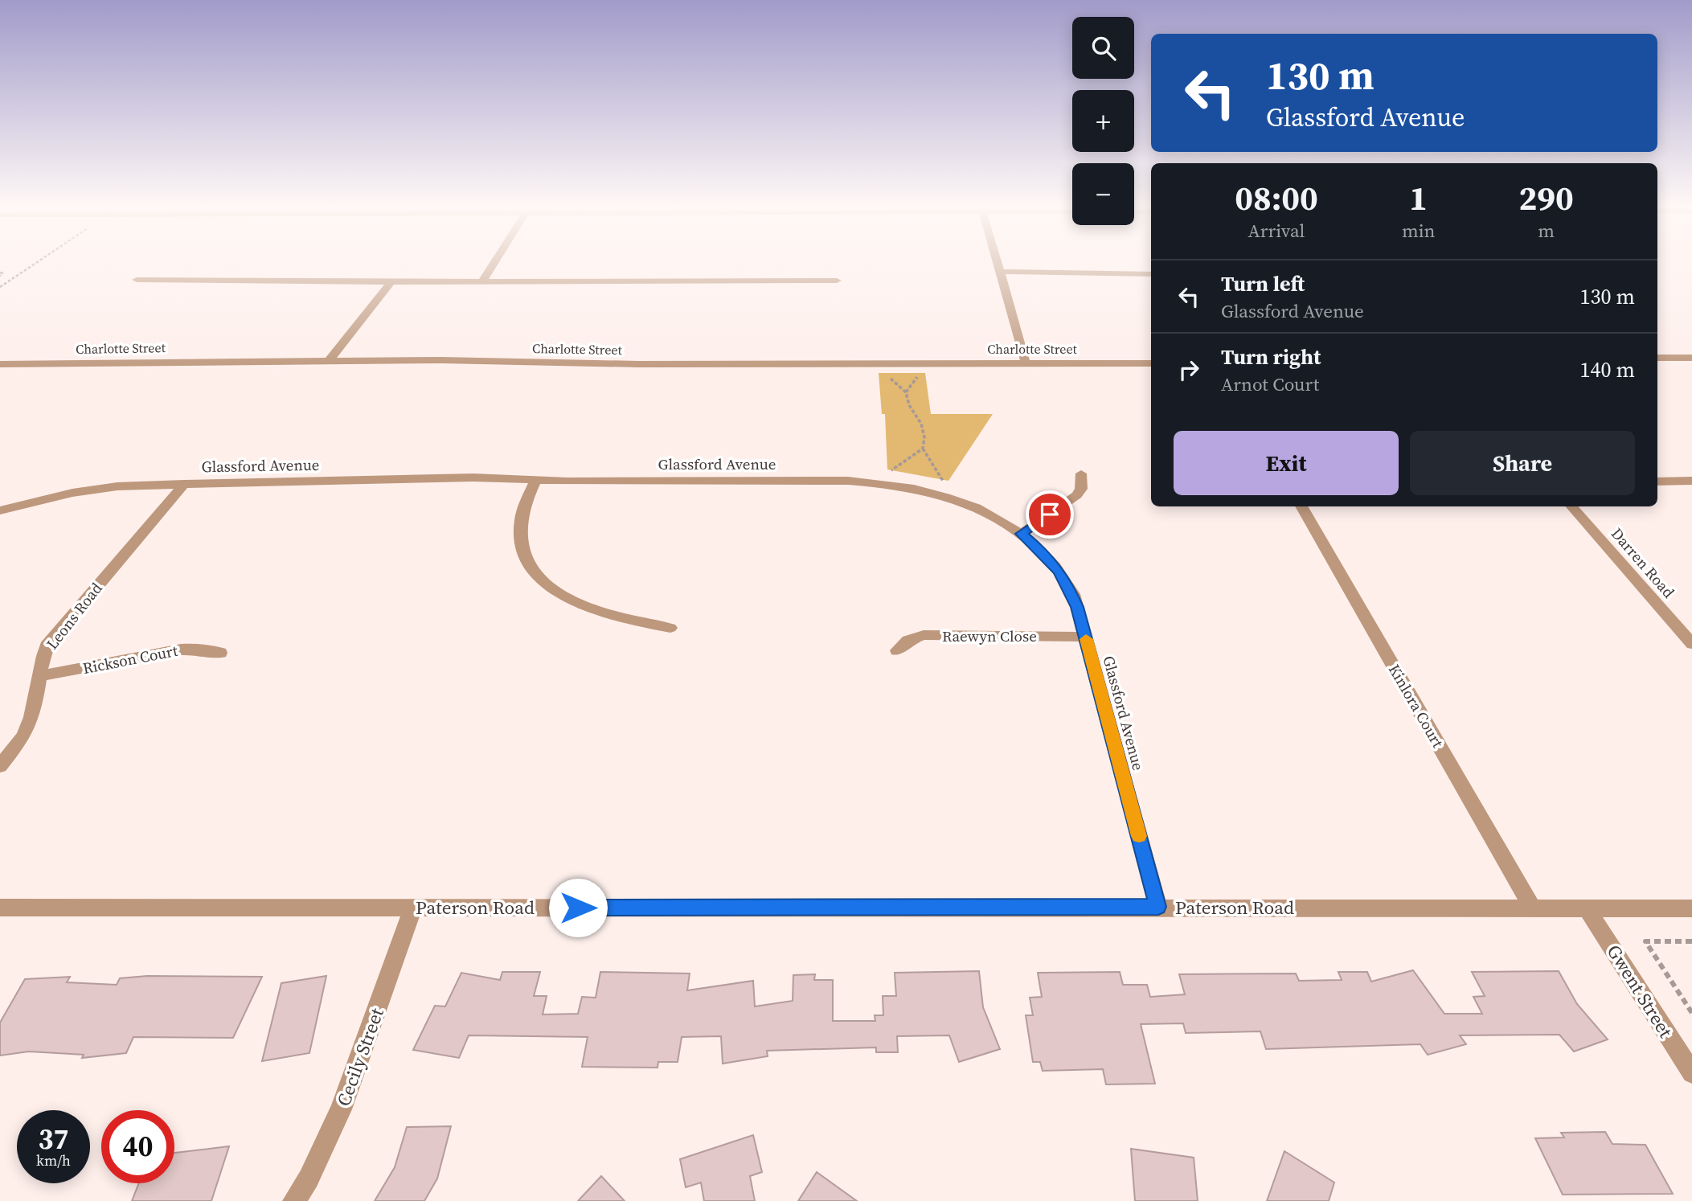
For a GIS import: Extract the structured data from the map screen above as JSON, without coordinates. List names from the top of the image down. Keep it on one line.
{"streets":{"street":["Charlotte Street","Glassford Avenue","Darren Road","Leons Road","Raewyn Close","Rickson Court","Kinlora Court","Paterson Road","Gwent Street","Cecily Street"]},"crossings":[["Glassford Avenue","Leons Road"],["Glassford Avenue","Raewyn Close"],["Glassford Avenue","Paterson Road"],["Leons Road","Rickson Court"],["Kinlora Court","Paterson Road"],["Paterson Road","Gwent Street"],["Paterson Road","Cecily Street"]],"page":{"map_buttons":["+","−"],"turn":["130 m","Glassford Avenue"],"eta":["08:00","Arrival","1","min","290","m"],"list":[{"name":"Turn left","note":"Glassford Avenue","value":"130 m"},{"name":"Turn right","note":"Arnot Court","value":"140 m"}],"buttons":["Exit","Share"],"speed":"37 km/h","limit":"40"}}
